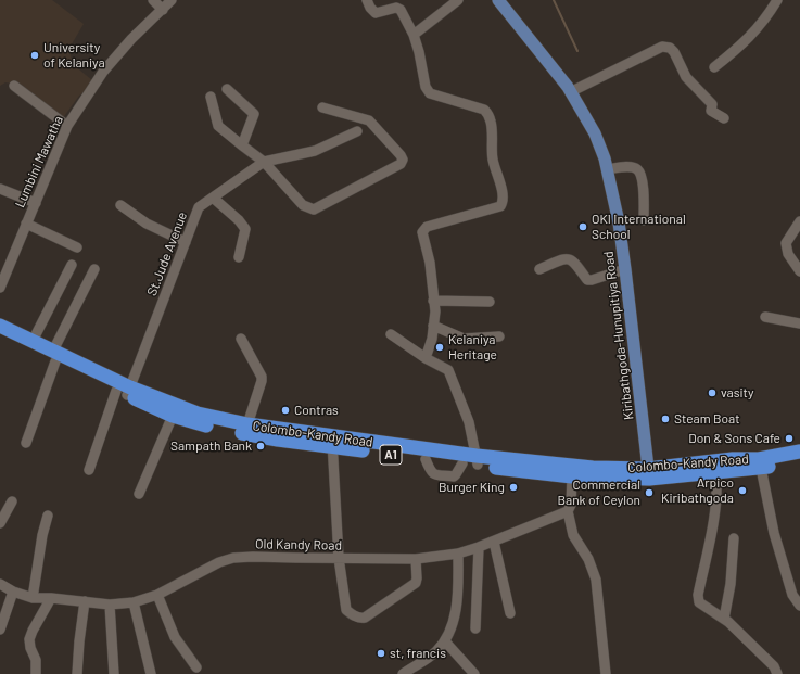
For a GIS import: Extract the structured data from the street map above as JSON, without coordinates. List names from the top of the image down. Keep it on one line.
{"streets":{"highway":["Colombo-Kandy Road","A1"],"main road":["Kiribathgoda-Hunupitiya Road"],"street":["Lumbini Mawatha","St.Jude Avenue","Old Kandy Road"]},"crossings":[["St.Jude Avenue","Colombo-Kandy Road"],["Kiribathgoda-Hunupitiya Road","Colombo-Kandy Road"]],"places":["University of Kelaniya","OKI International School","Kelaniya Heritage","vasity","Contras","Steam Boat","Don & Sons Cafe","Sampath Bank","Burger King","Arpico Kiribathgoda","Commercial Bank of Ceylon","st, francis"]}
